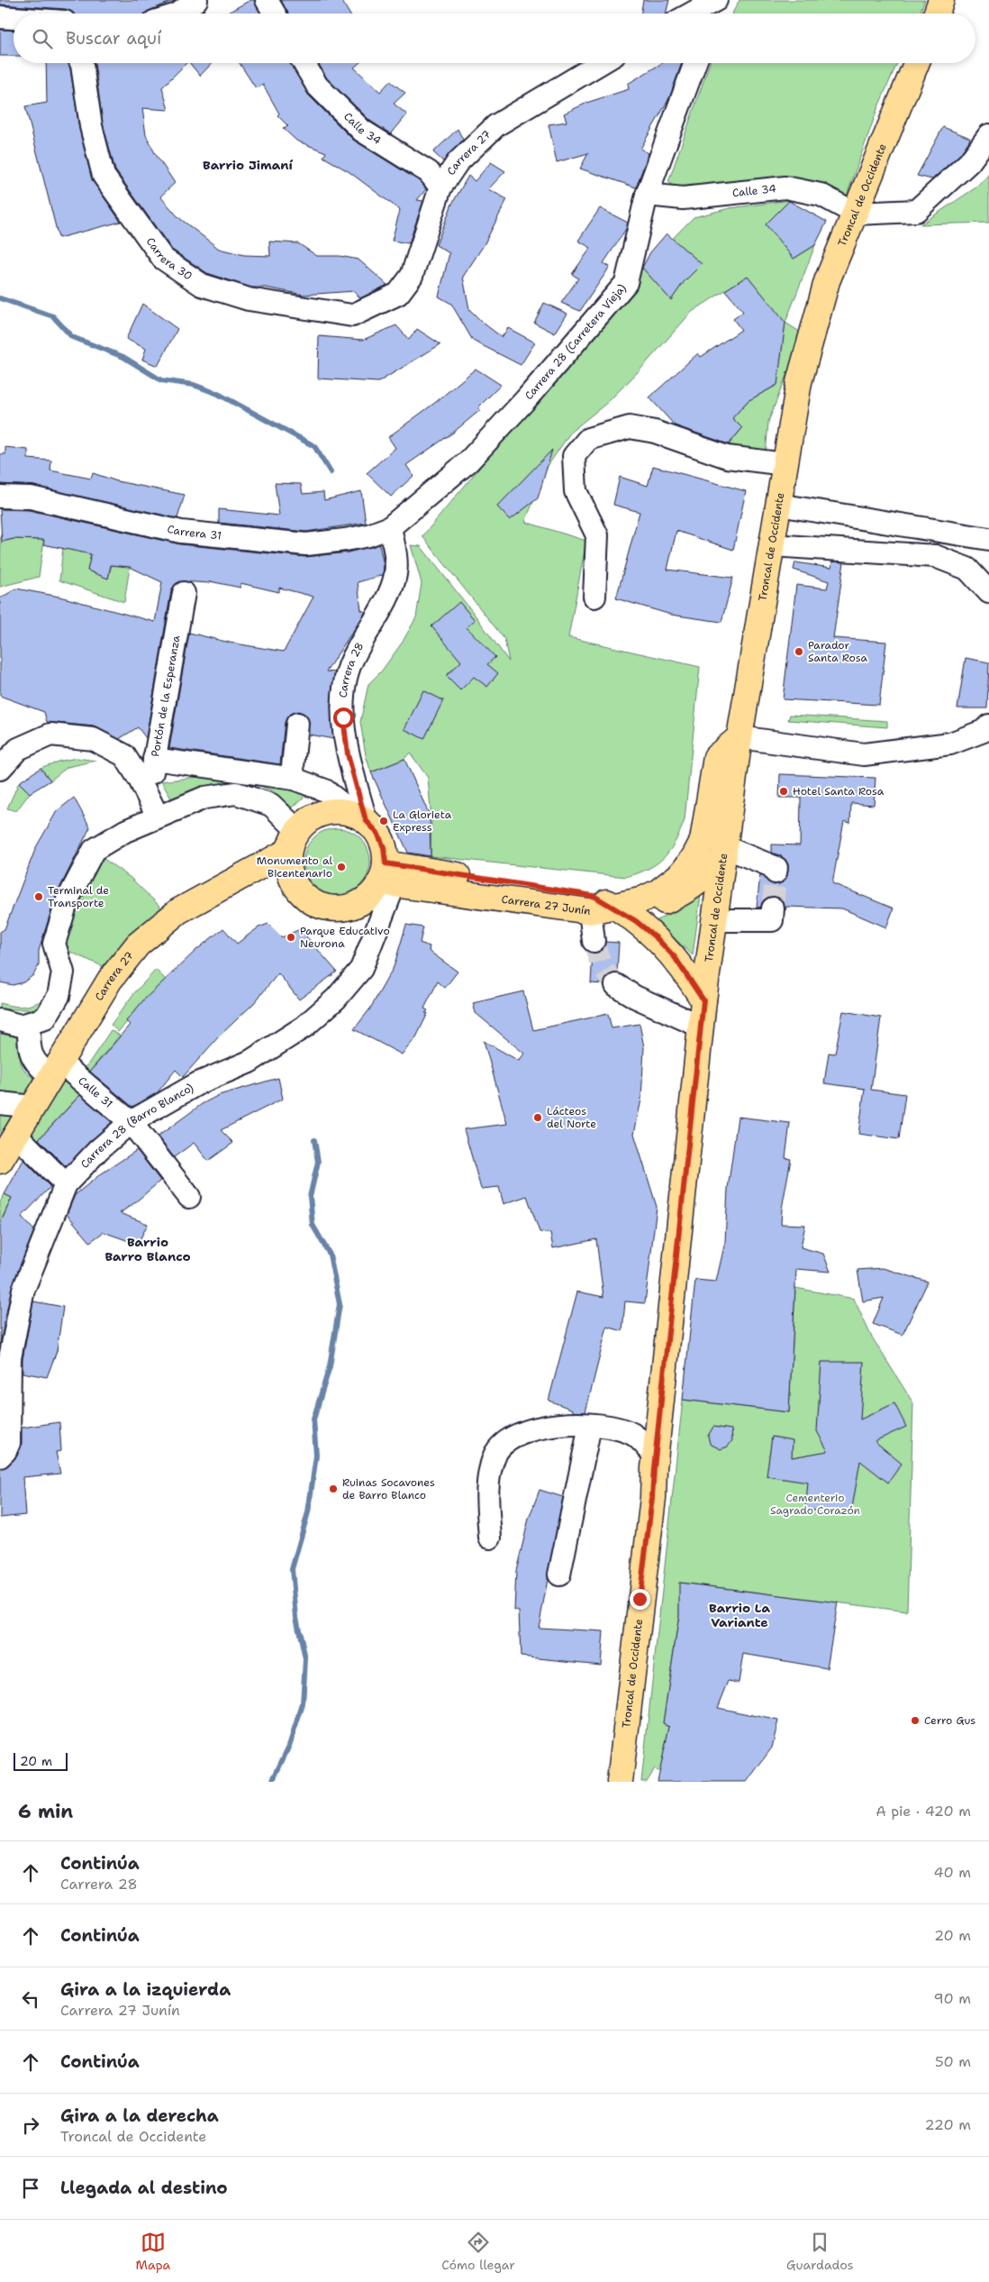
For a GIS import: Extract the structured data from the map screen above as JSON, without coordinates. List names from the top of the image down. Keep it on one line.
{"streets":{"main road":["Carrera 27","Troncal de Occidente","Carrera 27 Junín"],"street":["Calle 34","Carrera 30","Carrera 28 (Carretera Vieja)","Carrera 31","Carrera 28","Portón de la Esperanza","Calle 31","Carrera 28 (Barro Blanco)"]},"crossings":[["Calle 34","Carrera 27"],["Calle 34","Troncal de Occidente"],["Calle 34","Carrera 28 (Carretera Vieja)"],["Carrera 27","Carrera 30"],["Carrera 27","Carrera 28"],["Carrera 27","Carrera 27 Junín"],["Carrera 27","Calle 31"],["Carrera 27","Carrera 28 (Barro Blanco)"],["Carrera 28 (Carretera Vieja)","Carrera 31"],["Carrera 28 (Carretera Vieja)","Carrera 28"],["Carrera 31","Carrera 28"],["Carrera 28","Carrera 27 Junín"],["Carrera 28","Carrera 28 (Barro Blanco)"],["Carrera 27 Junín","Carrera 28 (Barro Blanco)"],["Calle 31","Carrera 28 (Barro Blanco)"]],"districts":["Barrio Jimaní","Barrio Barro Blanco","Barrio La Variante"],"parks":["Cementerio Sagrado Corazón"],"places":["Parador Santa Rosa","Hotel Santa Rosa","La Glorieta Express","Monumento al Bicentenario","Terminal de Transporte","Parque Educativo Neurona","Lácteos del Norte","Ruinas Socavones de Barro Blanco","Cerro Gus"],"scale_bar":"20 m","page":{"search":"Buscar aquí","scale":"20 m","heading":["6 min","A pie · 420 m"],"list":[["Continúa","Carrera 28","40 m"],["Continúa","20 m"],["Gira a la izquierda","Carrera 27 Junín","90 m"],["Continúa","50 m"],["Gira a la derecha","Troncal de Occidente","220 m"],"Llegada al destino"],"nav":["Mapa","Cómo llegar","Guardados"]}}
